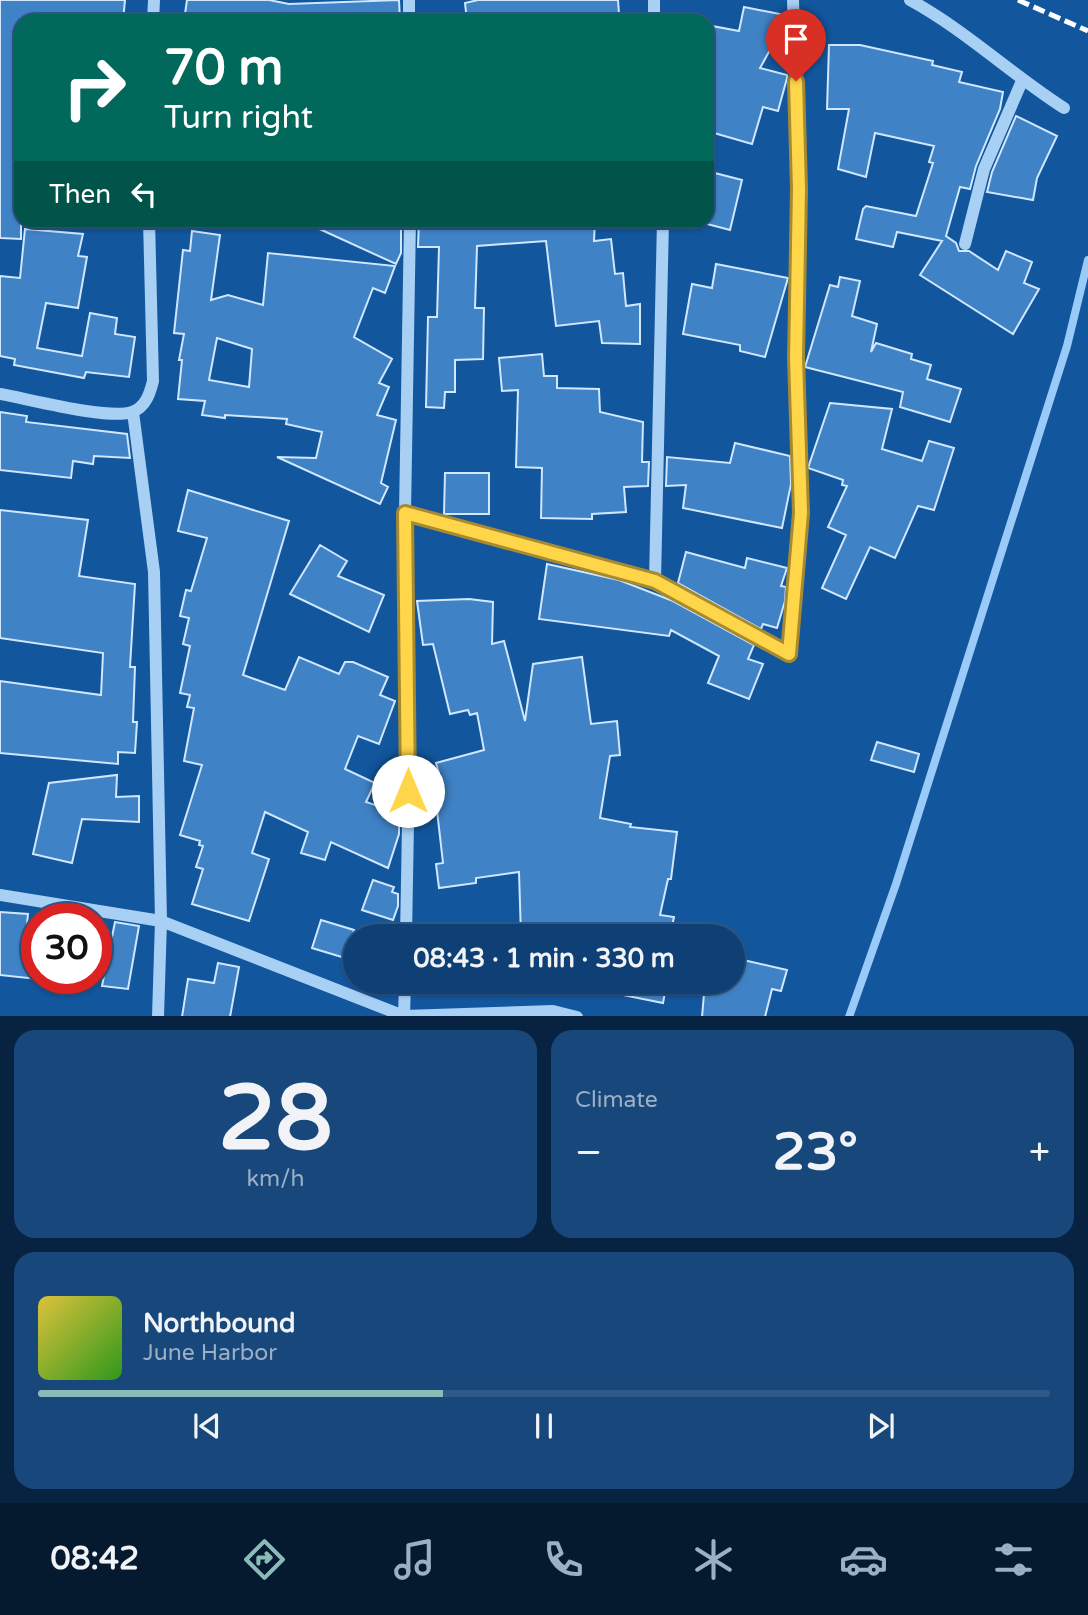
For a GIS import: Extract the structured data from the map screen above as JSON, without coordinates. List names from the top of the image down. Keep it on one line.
{"page":{"turn":["70 m","Turn right"],"then":"Then","limit":"30","trip":"08:43 · 1 min · 330 m","tile":[["28","km/h"],"Climate"],"heat":["−","23°","+"],"song":["Northbound","June Harbor"],"tabs":"08:42"}}
